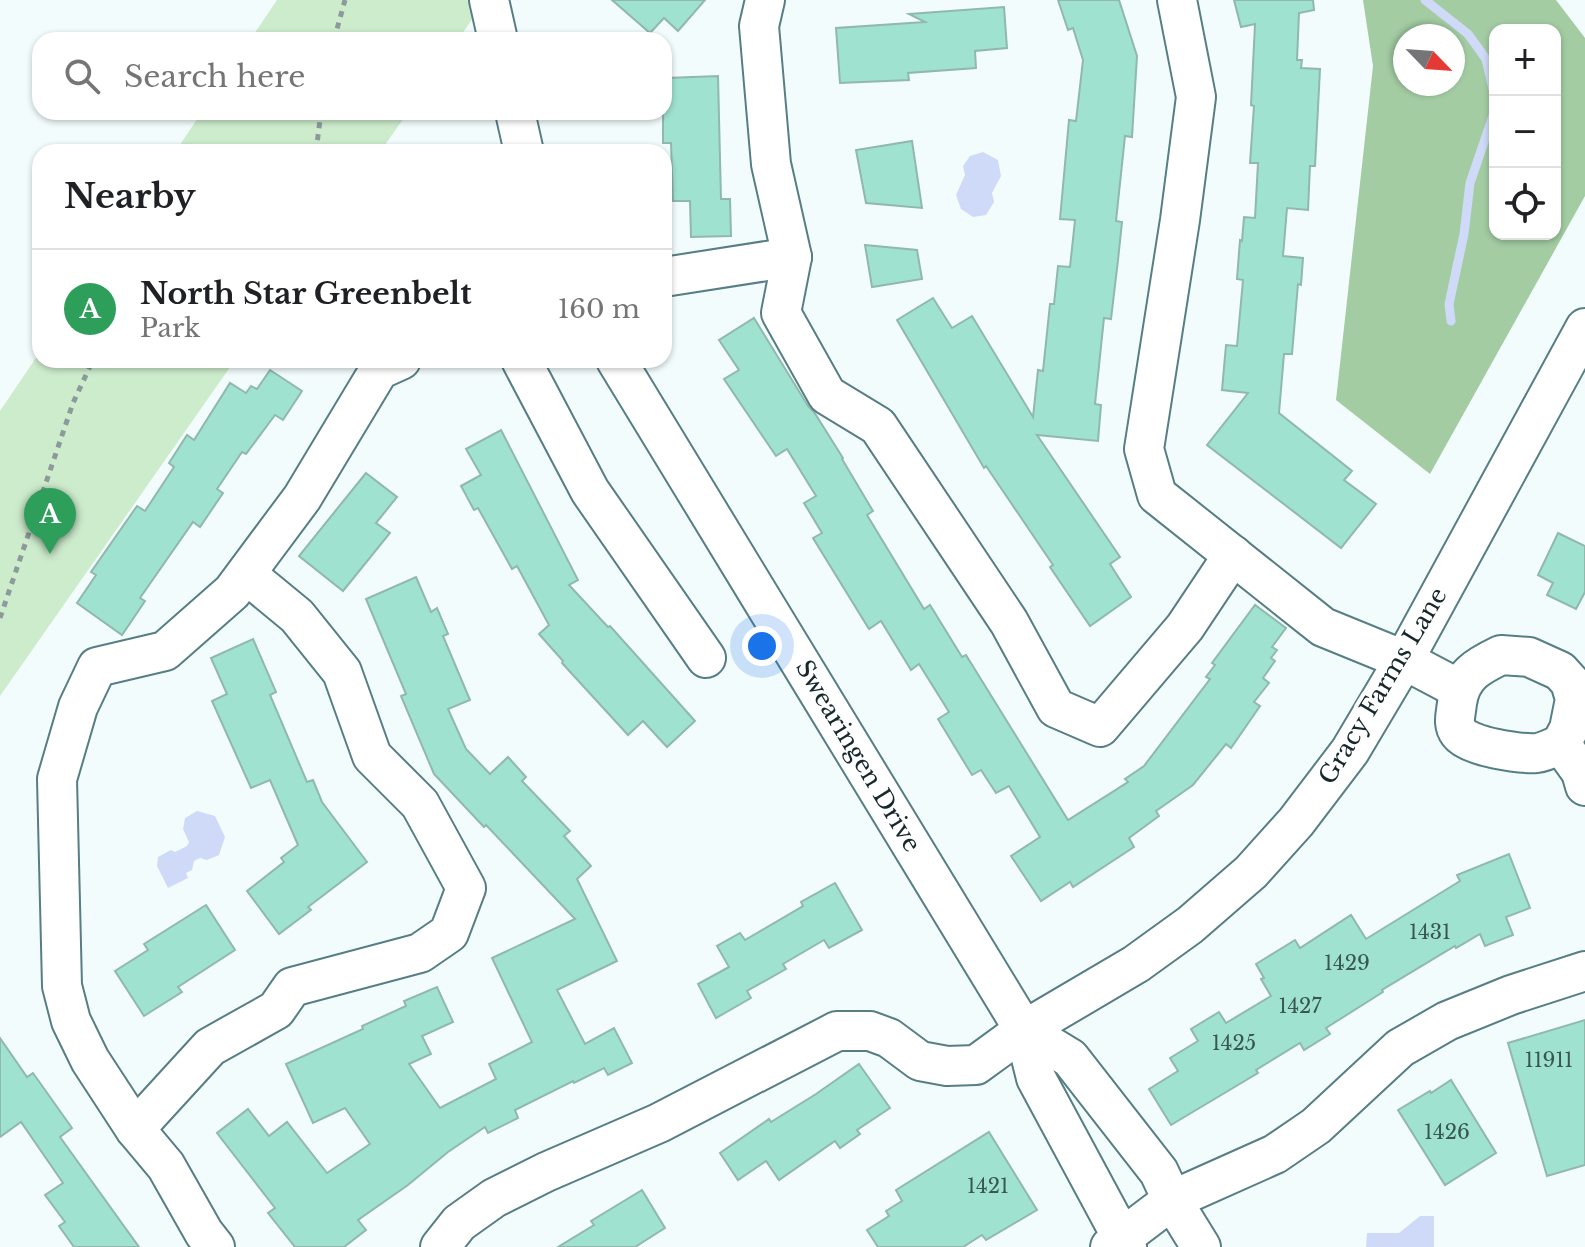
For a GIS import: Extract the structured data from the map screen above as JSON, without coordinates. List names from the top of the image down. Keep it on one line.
{"streets":{"street":["Gracy Farms Lane","Swearingen Drive"]},"crossings":[["Gracy Farms Lane","Swearingen Drive"]],"house_numbers":["1431","1429","1427","1425","11911","1426","1421"],"north":"bottom right","page":{"map_buttons":["+","−"],"search":"Search here","heading":"Nearby","list":[{"mark":"A","name":"North Star Greenbelt","note":"Park","value":"160 m"}],"pins":"A"}}
